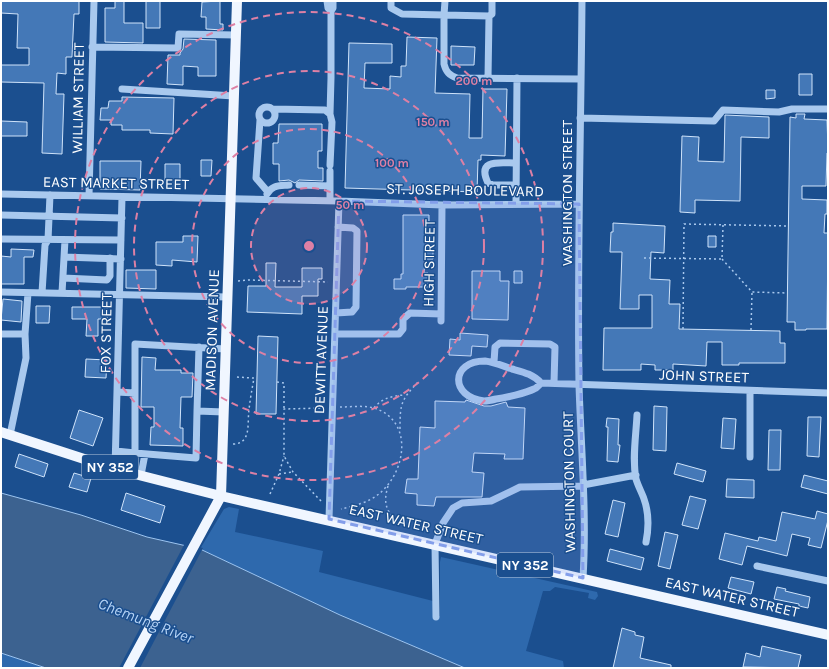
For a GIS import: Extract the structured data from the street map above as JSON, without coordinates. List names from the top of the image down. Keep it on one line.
{"streets":{"main road":["MADISON AVENUE","NY 352","EAST WATER STREET"],"street":["WILLIAM STREET","EAST MARKET STREET","ST. JOSEPH BOULEVARD","WASHINGTON STREET","HIGH STREET","FOX STREET","DEWITT AVENUE","JOHN STREET","WASHINGTON COURT"]},"crossings":[["WILLIAM STREET","EAST MARKET STREET"],["EAST MARKET STREET","ST. JOSEPH BOULEVARD"],["EAST MARKET STREET","MADISON AVENUE"],["EAST MARKET STREET","FOX STREET"],["ST. JOSEPH BOULEVARD","WASHINGTON STREET"],["ST. JOSEPH BOULEVARD","HIGH STREET"],["ST. JOSEPH BOULEVARD","MADISON AVENUE"],["ST. JOSEPH BOULEVARD","DEWITT AVENUE"],["WASHINGTON STREET","JOHN STREET"],["WASHINGTON STREET","WASHINGTON COURT"],["HIGH STREET","DEWITT AVENUE"],["MADISON AVENUE","EAST WATER STREET"],["FOX STREET","EAST WATER STREET"],["DEWITT AVENUE","EAST WATER STREET"],["JOHN STREET","WASHINGTON COURT"],["WASHINGTON COURT","EAST WATER STREET"]],"water":["Chemung River"],"rings":["200 m","150 m","100 m","50 m"]}
